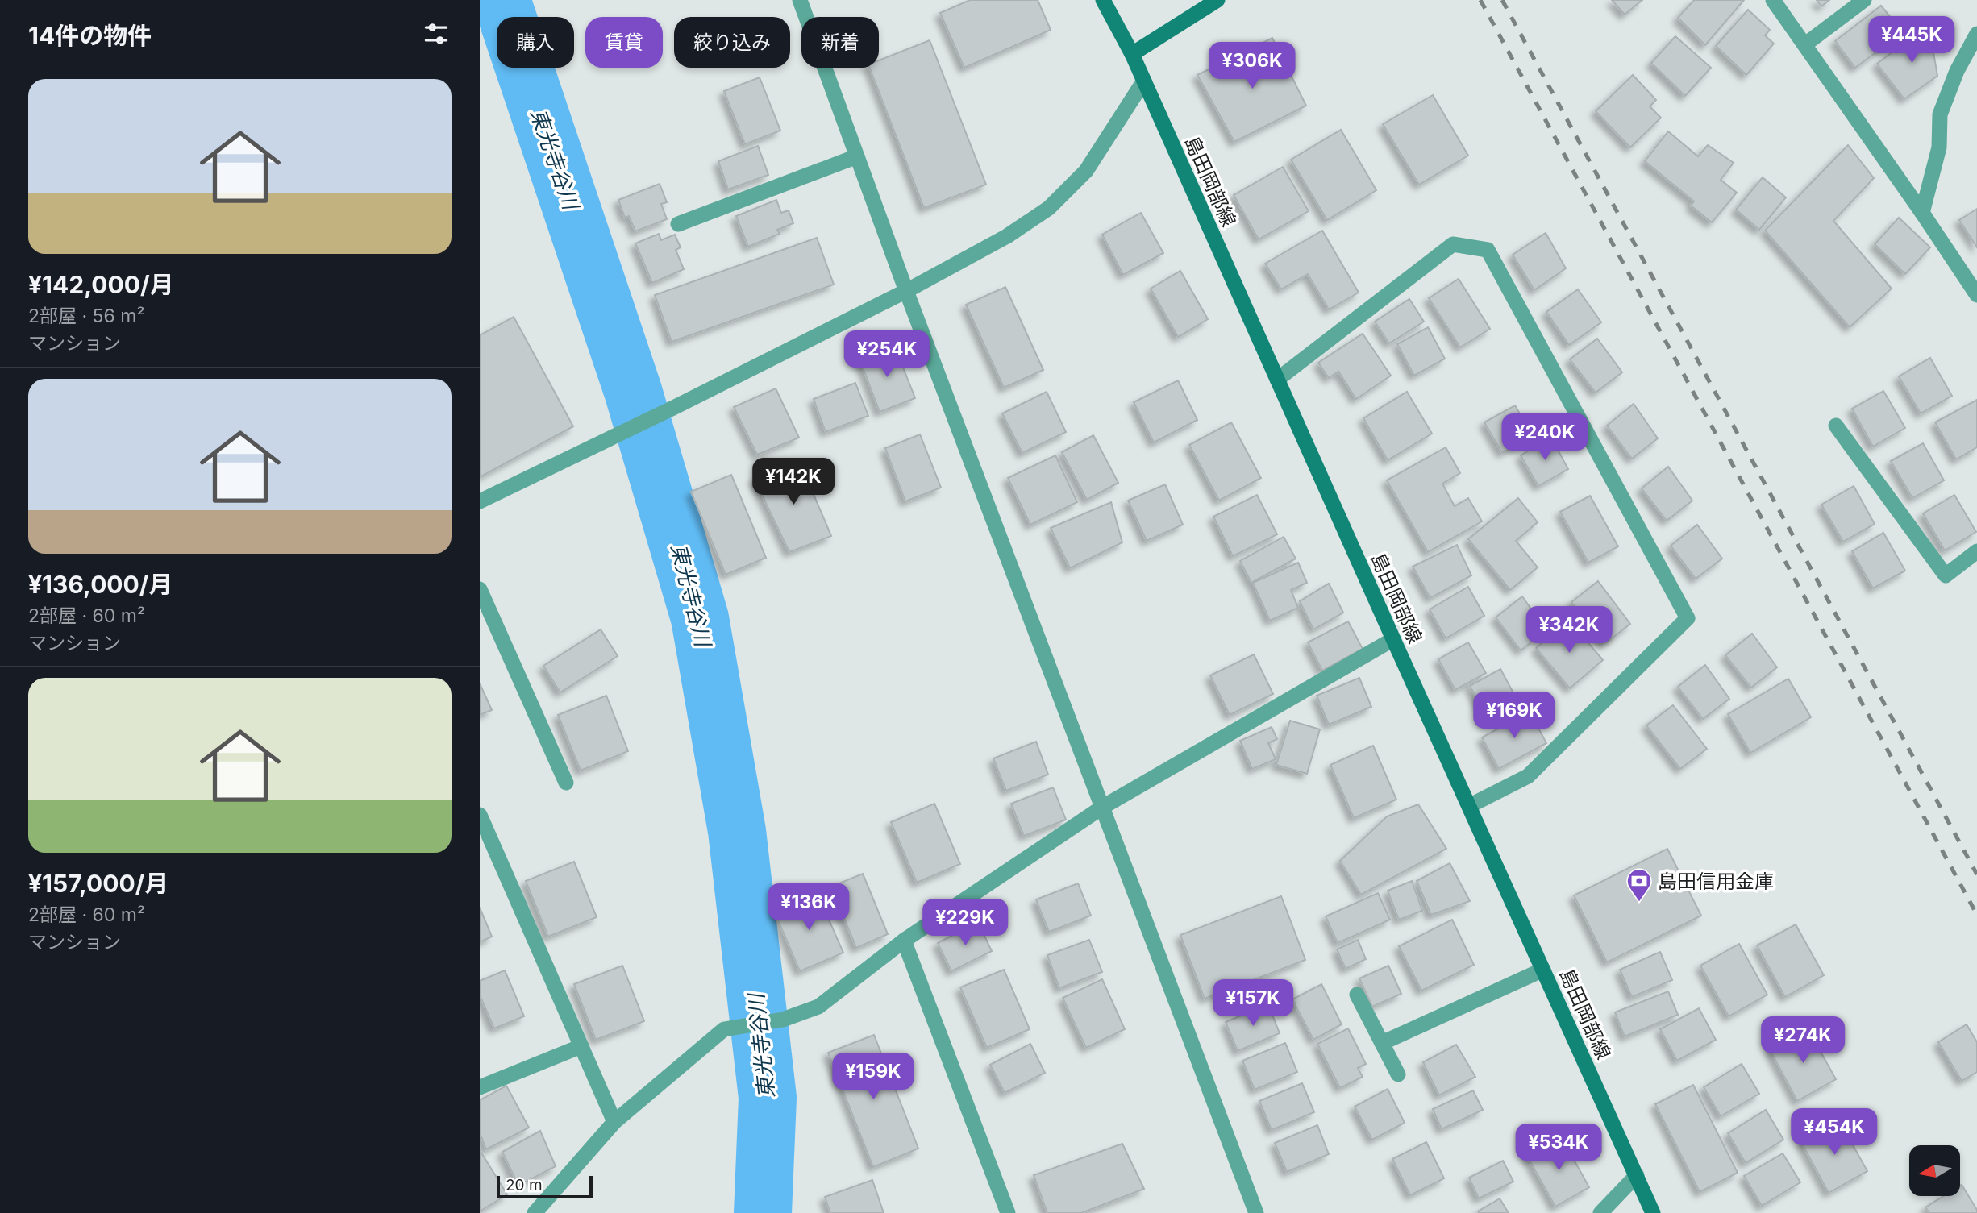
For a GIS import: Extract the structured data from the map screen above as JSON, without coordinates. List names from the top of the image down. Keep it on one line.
{"streets":{"main road":["島田岡部線"]},"water":["東光寺谷川"],"places":{"bank":["島田信用金庫"]},"scale_bar":"20 m","north":"left","page":{"heading":"14件の物件","price":["¥445K","¥306K","¥254K","¥240K","¥142K","¥342K","¥169K","¥136K","¥229K","¥157K","¥274K","¥159K","¥454K","¥534K"],"chip":["購入","賃貸","絞り込み","新着"],"list":[{"name":"¥142,000/月","note":"2部屋 · 56 m² · マンション"},{"name":"¥136,000/月","note":"2部屋 · 60 m² · マンション"},{"name":"¥157,000/月","note":"2部屋 · 60 m² · マンション"}],"scale":"20 m"}}
